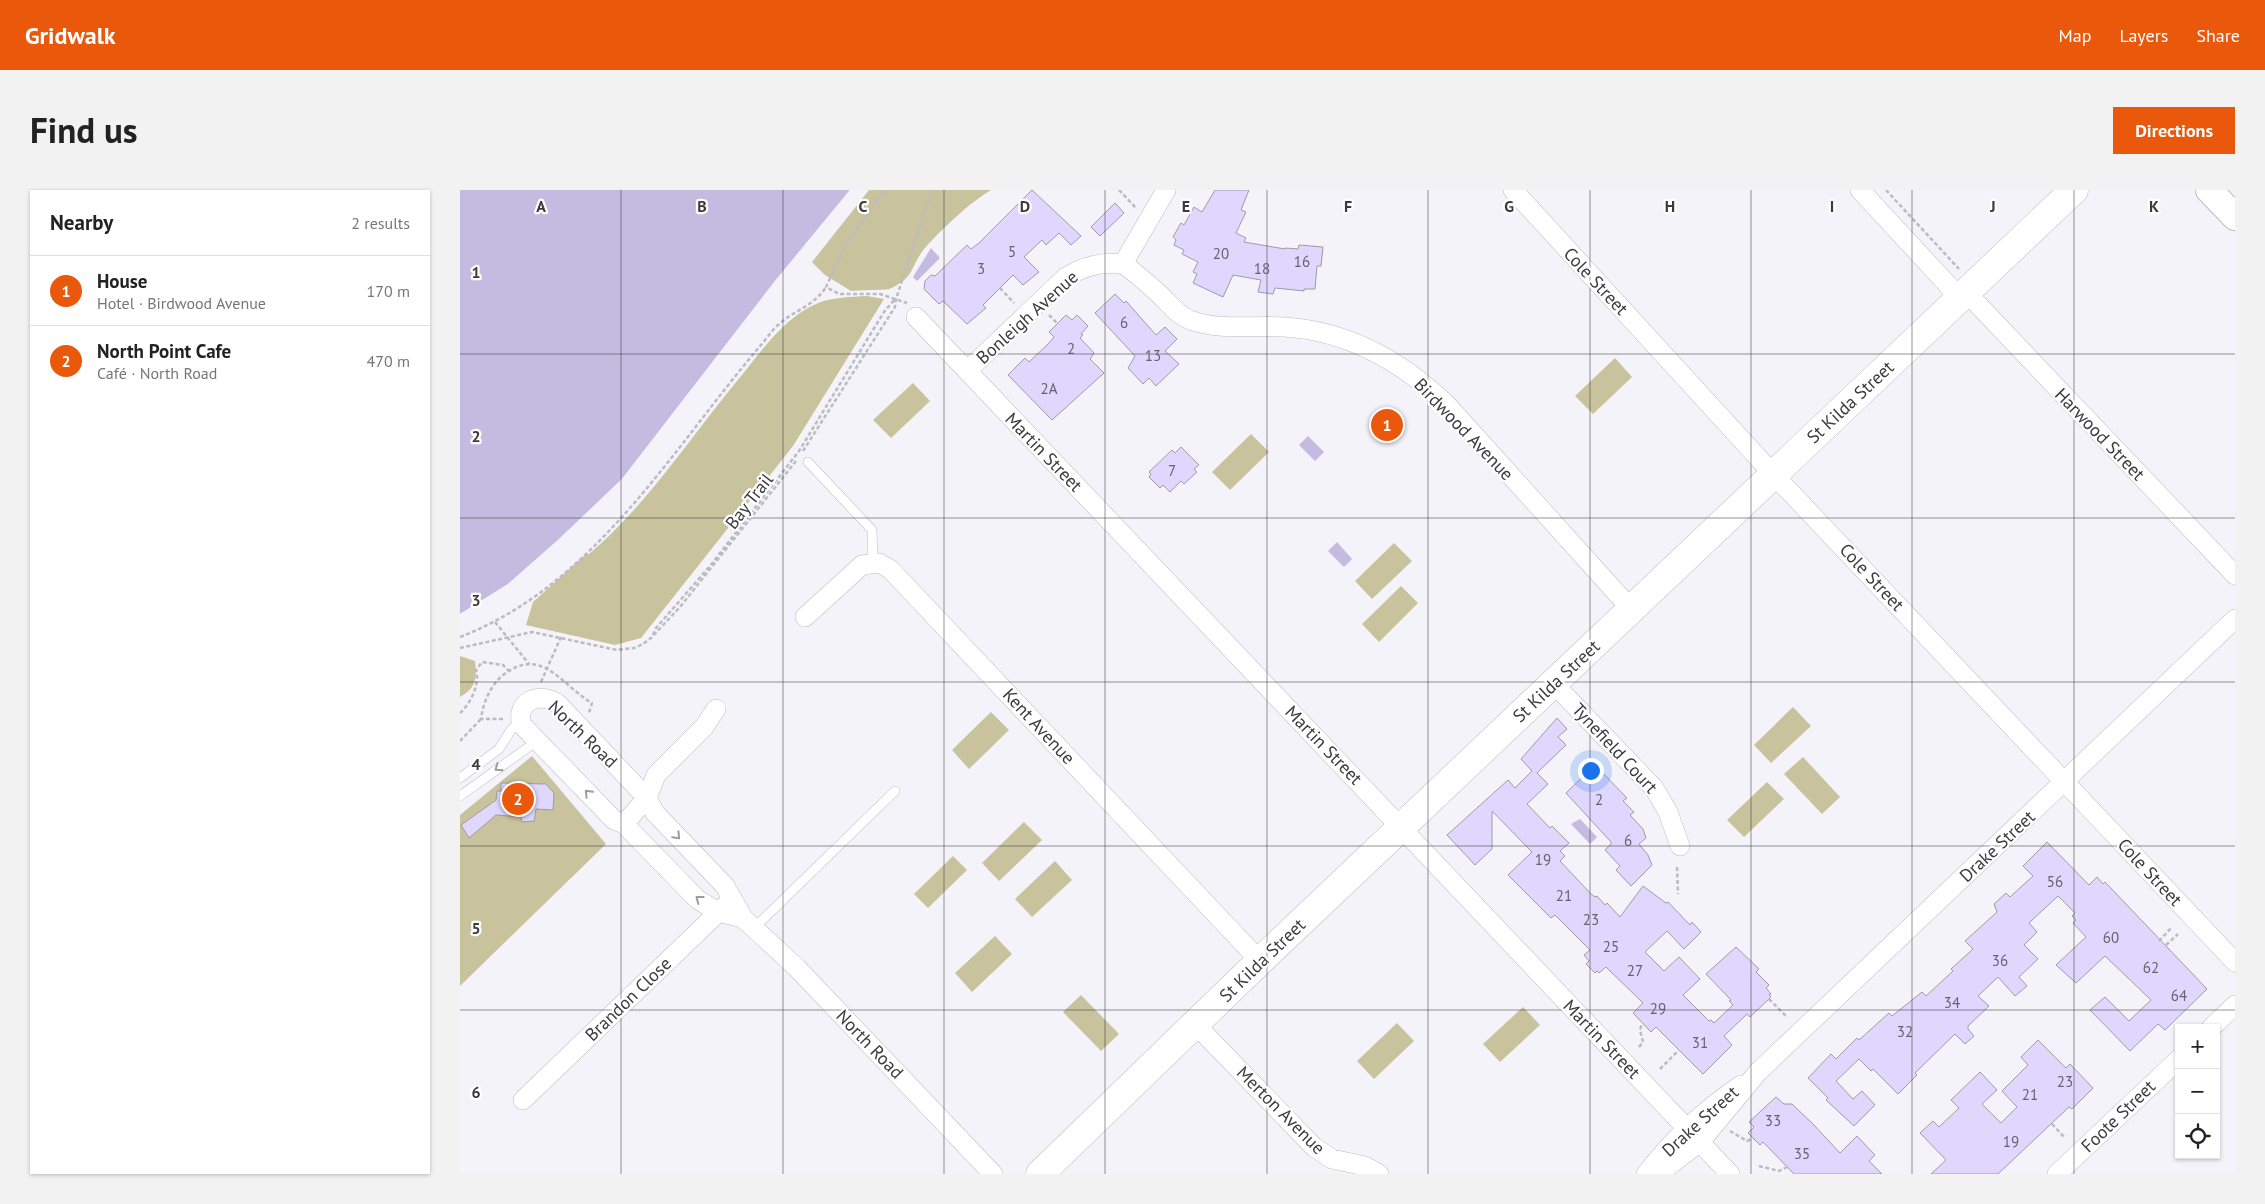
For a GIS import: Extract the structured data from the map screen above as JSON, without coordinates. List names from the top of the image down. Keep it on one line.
{"streets":{"main road":["St Kilda Street"],"street":["Cole Street","Bonleigh Avenue","Birdwood Avenue","Harwood Street","Martin Street","Kent Avenue","North Road","Tynefield Court","Drake Street","Brandon Close","Merton Avenue","Foote Street"]},"crossings":[["Cole Street","St Kilda Street"],["Cole Street","Drake Street"],["Bonleigh Avenue","Birdwood Avenue"],["Bonleigh Avenue","Martin Street"],["St Kilda Street","Birdwood Avenue"],["St Kilda Street","Harwood Street"],["St Kilda Street","Martin Street"],["St Kilda Street","Kent Avenue"],["St Kilda Street","Tynefield Court"],["St Kilda Street","Merton Avenue"],["Martin Street","Drake Street"],["North Road","Brandon Close"]],"house_numbers":["5","20","16","3","18","6","2","13","2A","7","2","6","19","56","21","23","60","25","36","62","27","64","34","29","32","31","23","21","33","19","35"],"page":{"header":"Gridwalk","nav":["Map","Layers","Share"],"title":"Find us","buttons":"Directions","heading":["Nearby","2 results"],"list":[{"mark":"1","name":"House","note":"Hotel · Birdwood Avenue","value":"170 m"},{"mark":"2","name":"North Point Cafe","note":"Café · North Road","value":"470 m"}],"pins":["1","2"],"map_buttons":["+","−"]},"grid":{"columns":["A","B","C","D","E","F","G","H","I","J","K"],"rows":["1","2","3","4","5","6"]}}
